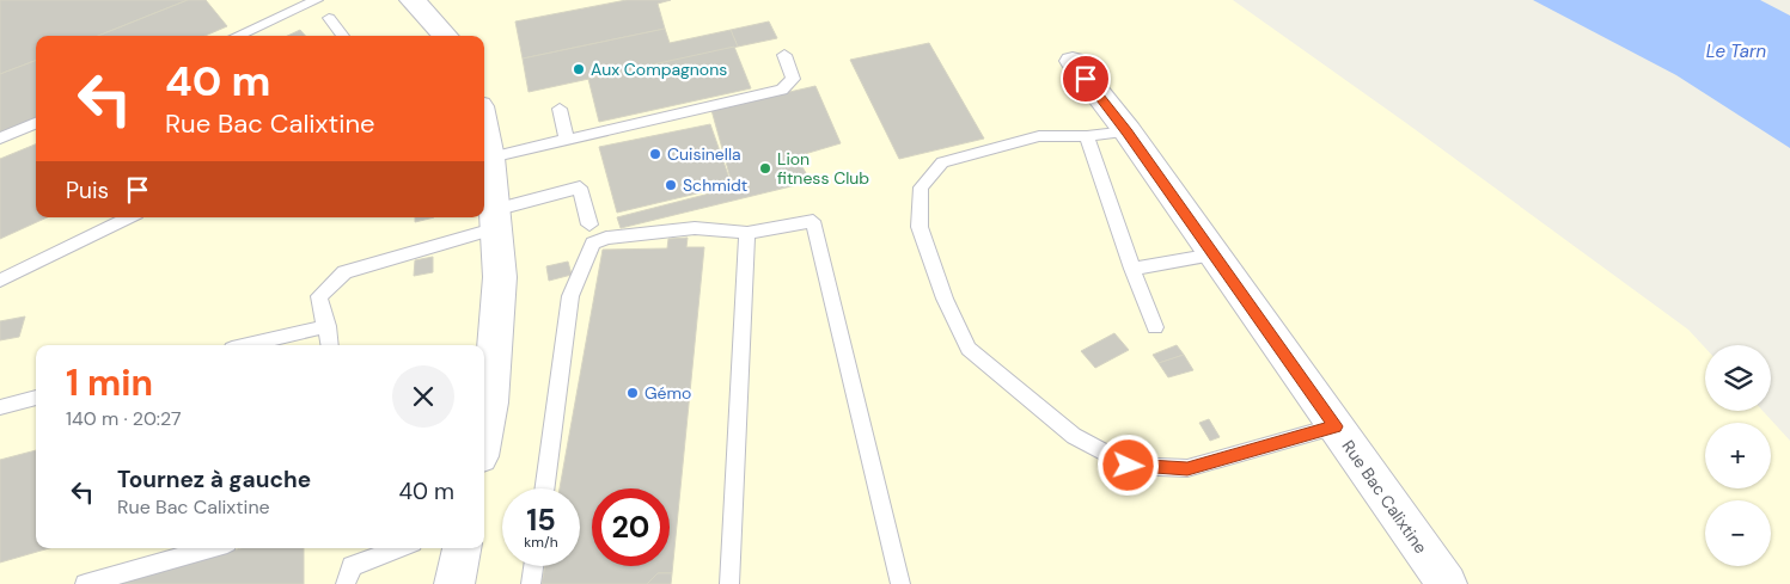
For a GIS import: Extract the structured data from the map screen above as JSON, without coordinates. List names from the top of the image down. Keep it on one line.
{"streets":{"street":["Rue Bac Calixtine"]},"water":["Le Tarn"],"places":["Aux Compagnons","Cuisinella","Lion fitness Club","Schmidt","Gémo"],"page":{"turn":["40 m","Rue Bac Calixtine"],"then":"Puis","map_buttons":["+","−"],"heading":["1 min","140 m · 20:27"],"list":[{"name":"Tournez à gauche","note":"Rue Bac Calixtine","value":"40 m"}],"speed":"15 km/h","limit":"20"}}
